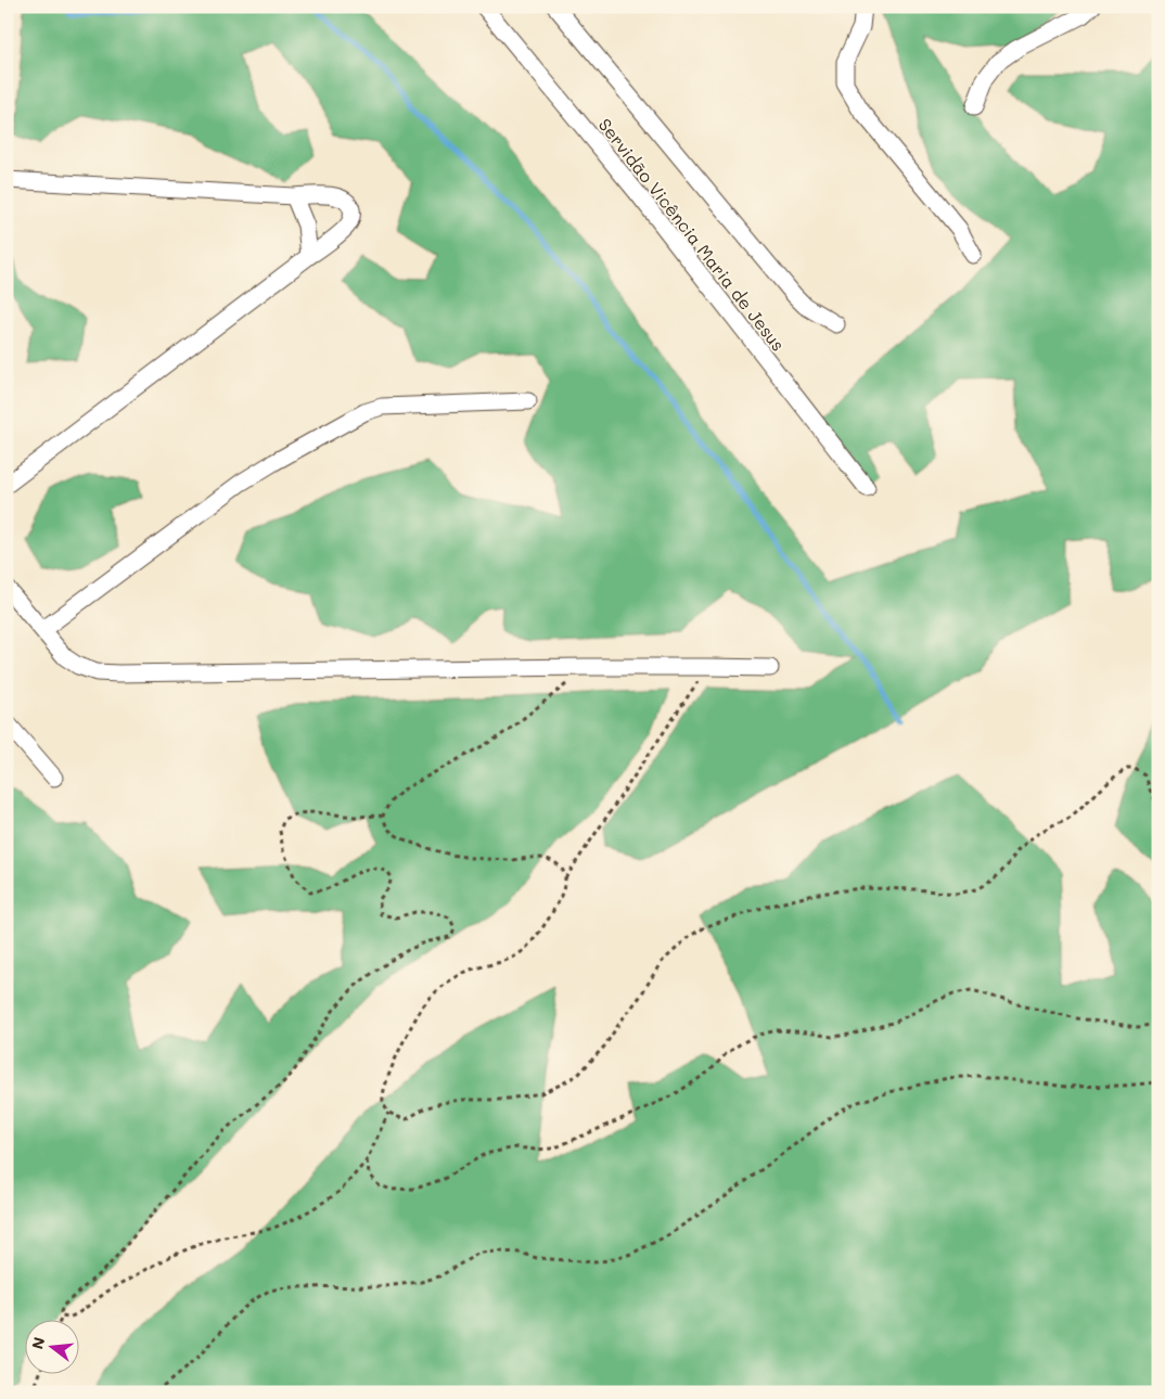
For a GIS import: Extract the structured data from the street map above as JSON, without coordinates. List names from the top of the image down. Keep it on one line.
{"streets":{"street":["Servidão Vicência Maria de Jesus"]},"north":"left"}
